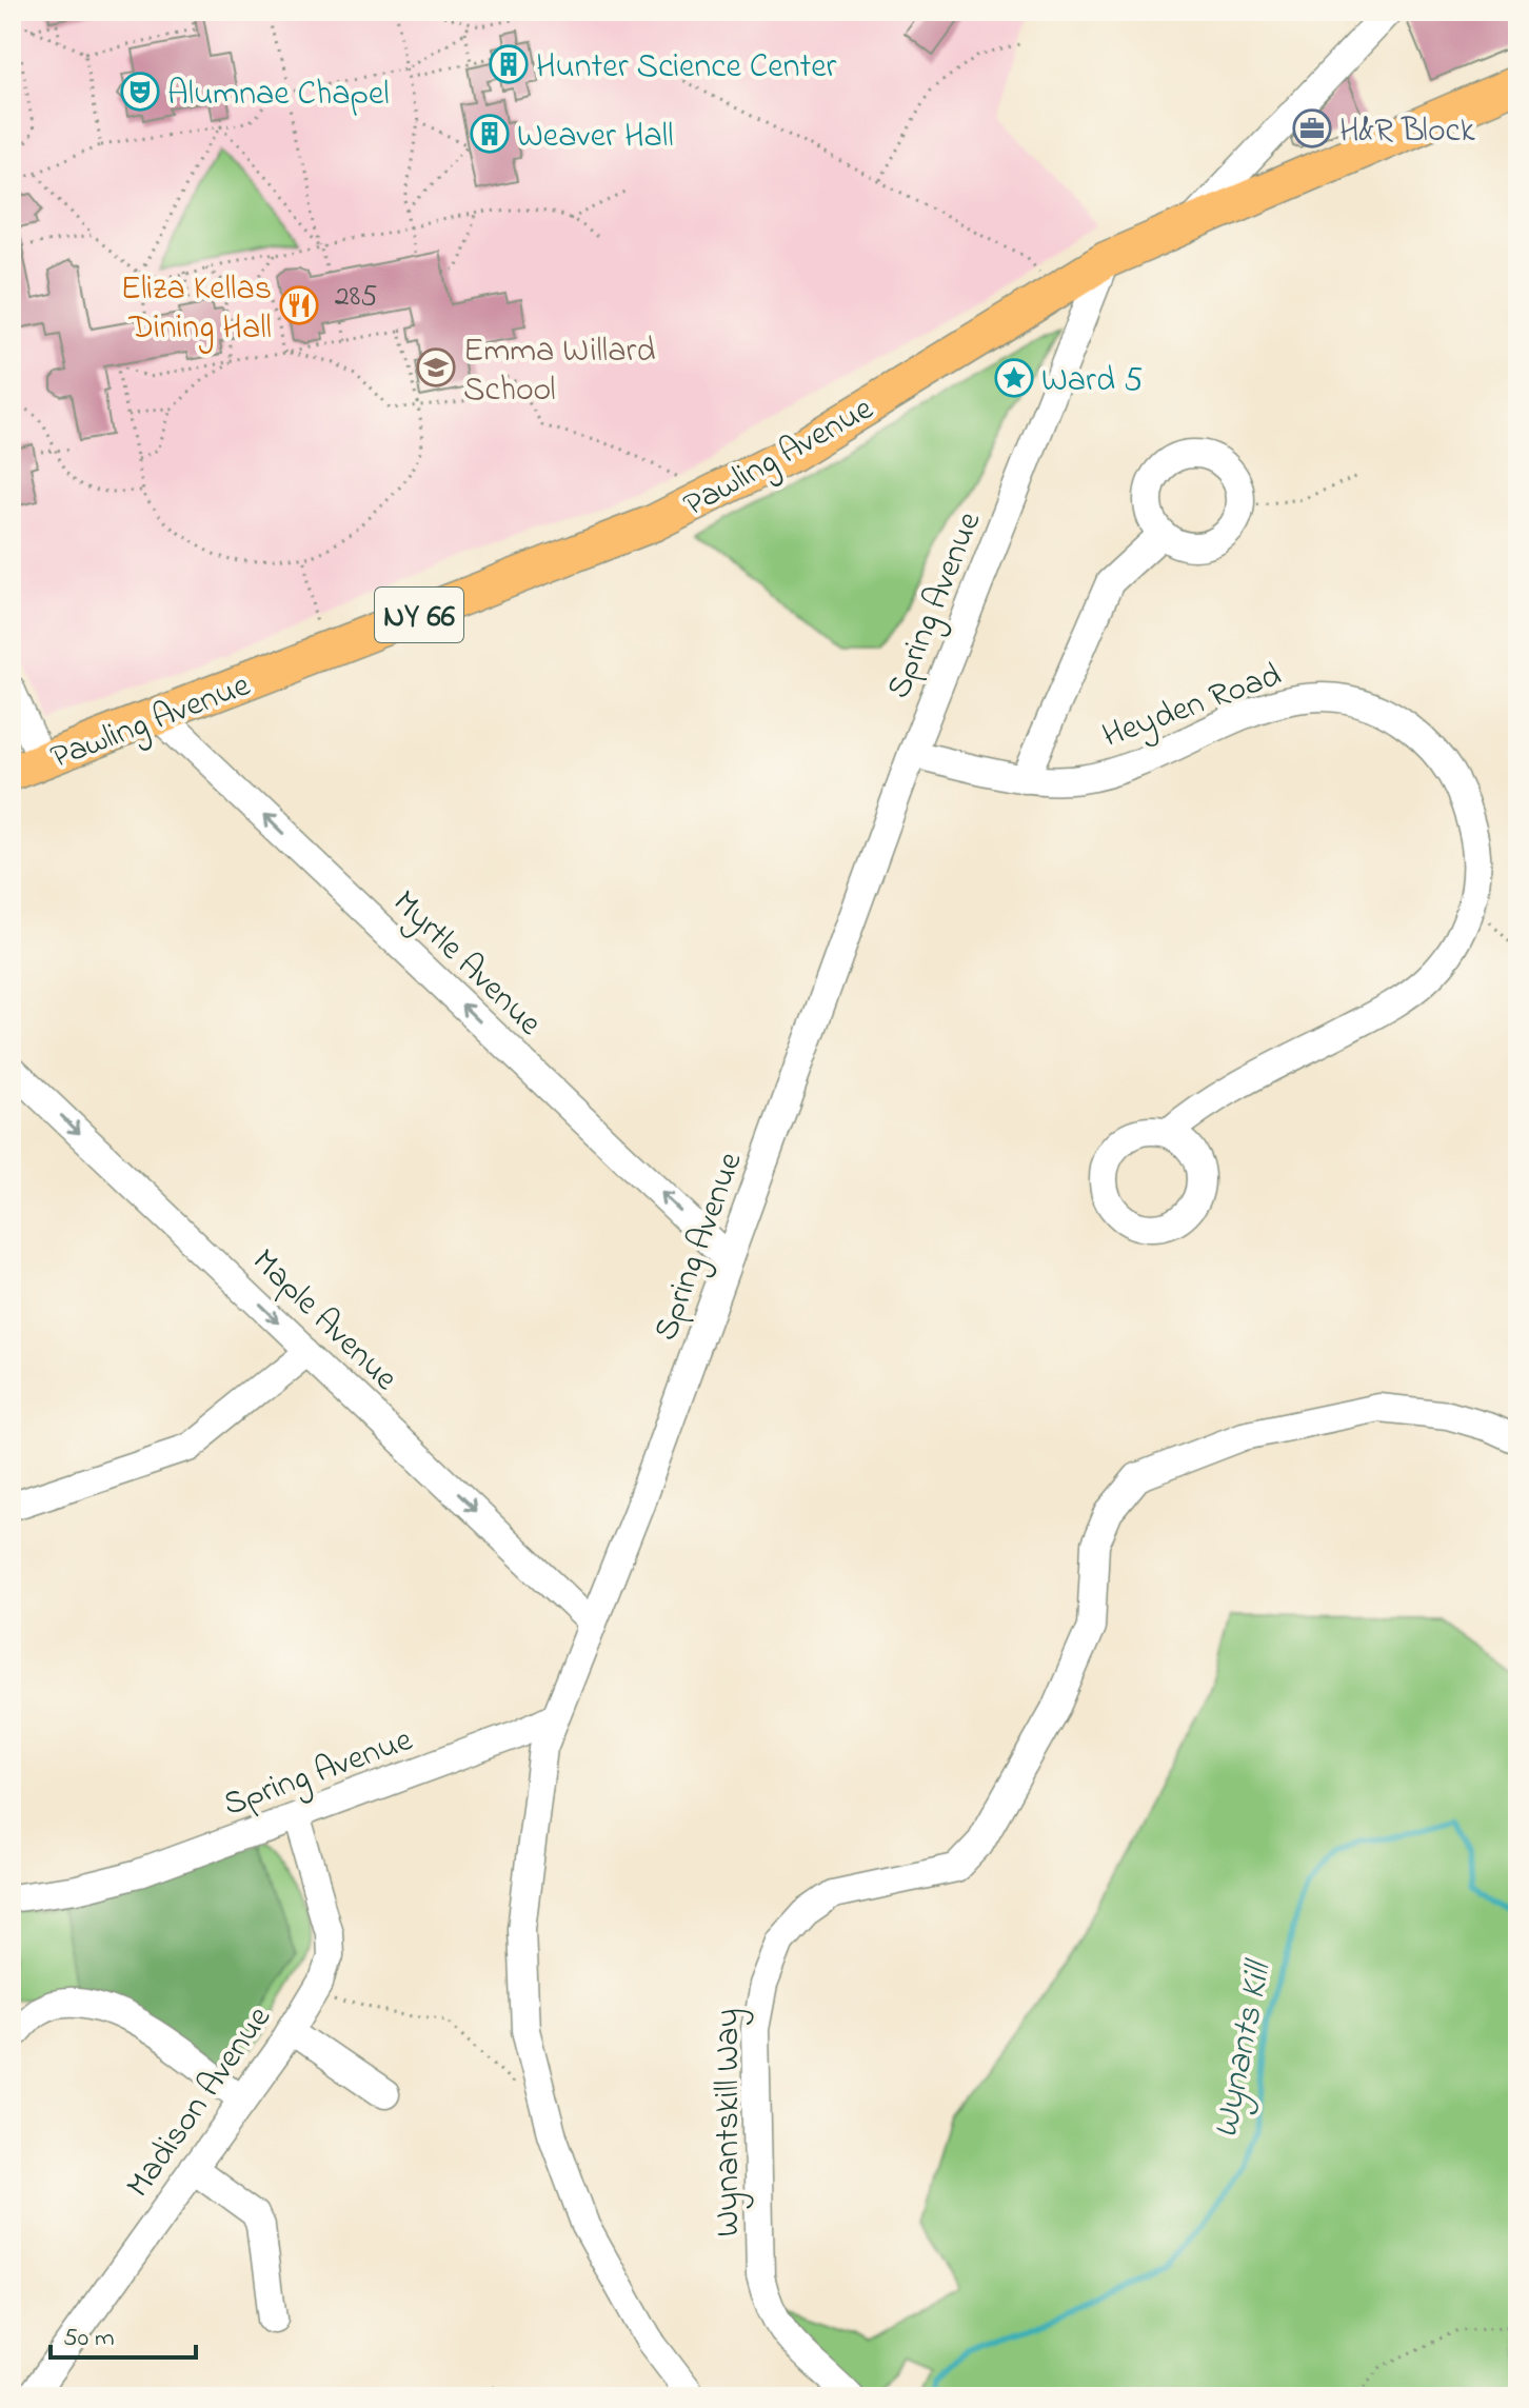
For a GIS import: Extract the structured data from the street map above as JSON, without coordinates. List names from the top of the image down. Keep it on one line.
{"streets":{"main road":["Pawling Avenue","NY 66"],"street":["Spring Avenue","Heyden Road","Myrtle Avenue","Maple Avenue","Madison Avenue","Wynantskill Way"]},"crossings":[["Pawling Avenue","Spring Avenue"],["Pawling Avenue","Myrtle Avenue"],["Spring Avenue","Heyden Road"],["Spring Avenue","Myrtle Avenue"],["Spring Avenue","Maple Avenue"],["Spring Avenue","Madison Avenue"]],"one_way":["Myrtle Avenue","Maple Avenue"],"water":["Wynants Kill"],"places":{"building":["Hunter Science Center","Weaver Hall"],"theatre":["Alumnae Chapel"],"office":["H&R Block"],"restaurant":["Eliza Kellas Dining Hall"],"school or university":["Emma Willard School"],"place":["Ward 5"]},"house_numbers":["285"],"scale_bar":"50 m"}
